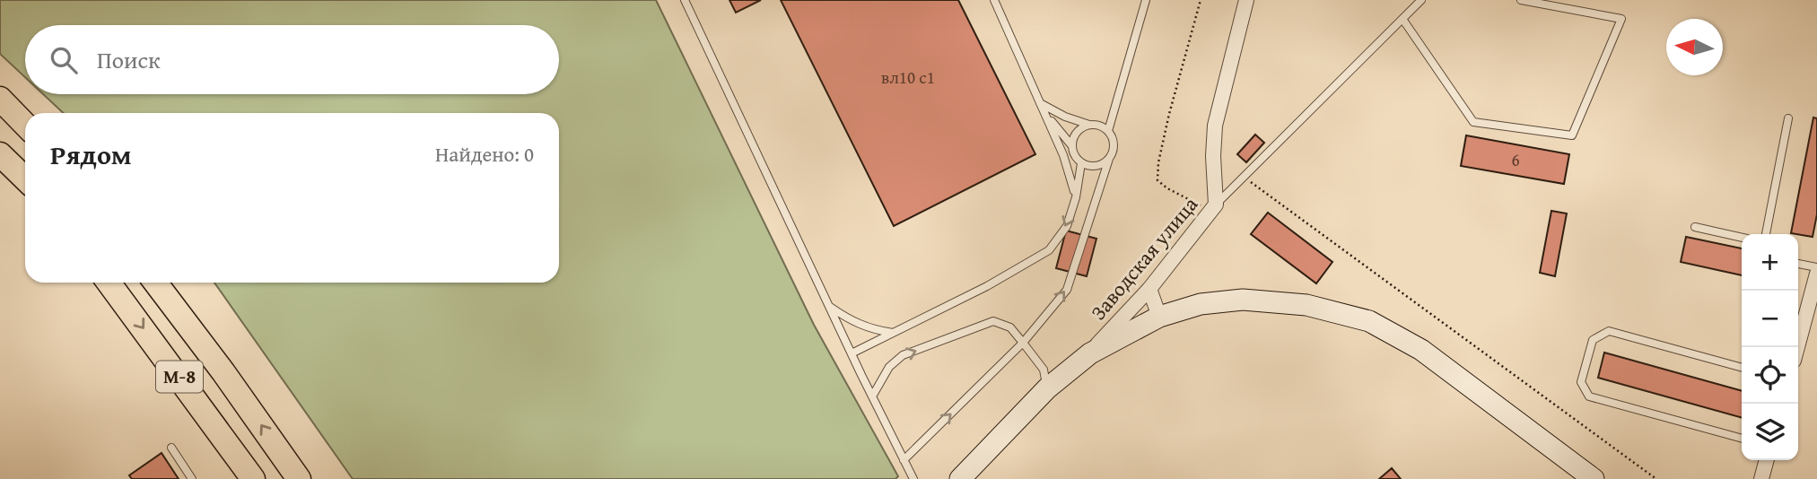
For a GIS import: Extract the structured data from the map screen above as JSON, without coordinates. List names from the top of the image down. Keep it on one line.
{"streets":{"highway":["М-8"],"street":["Заводская улица"]},"house_numbers":["вл10 с1","6"],"north":"left","page":{"search":"Поиск","heading":["Рядом","Найдено: 0"],"map_buttons":["+","−"]}}
